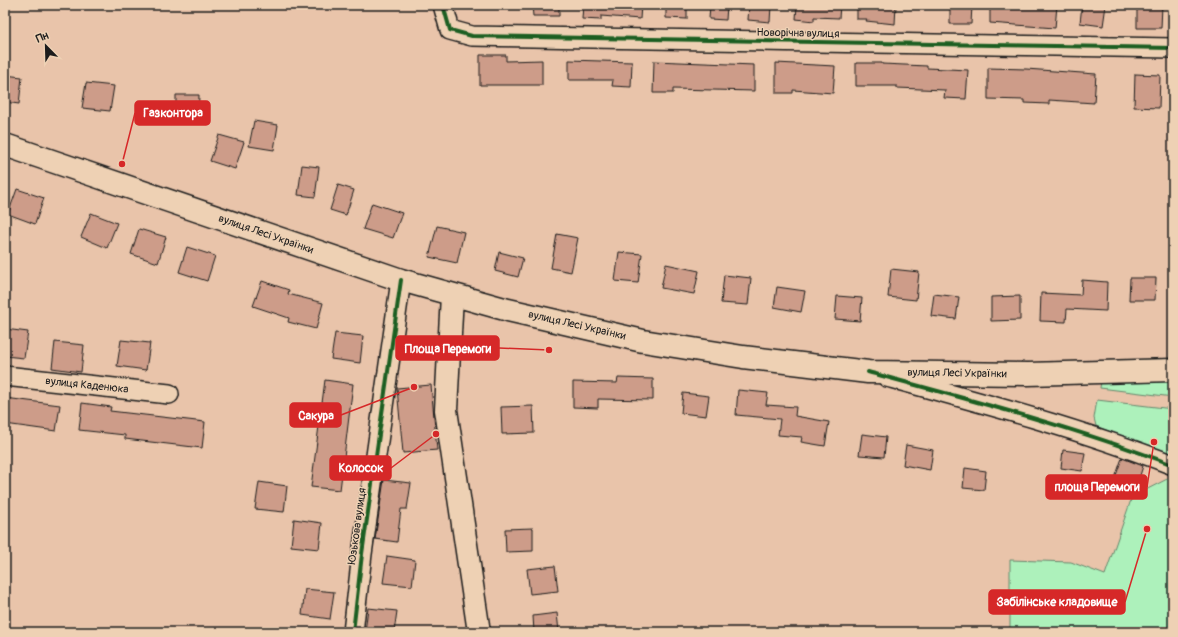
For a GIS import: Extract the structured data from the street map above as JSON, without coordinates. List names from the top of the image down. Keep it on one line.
{"streets":{"main road":["вулиця Лесі Українки"],"street":["Новорічна вулиця","вулиця Каденюка","Юзькова вулиця"]},"crossings":[["вулиця Лесі Українки","Юзькова вулиця"]],"places":["Газконтора","Площа Перемоги","Сакура","Колосок","площа Перемоги","Забілінське кладовище"],"north":"top left"}
